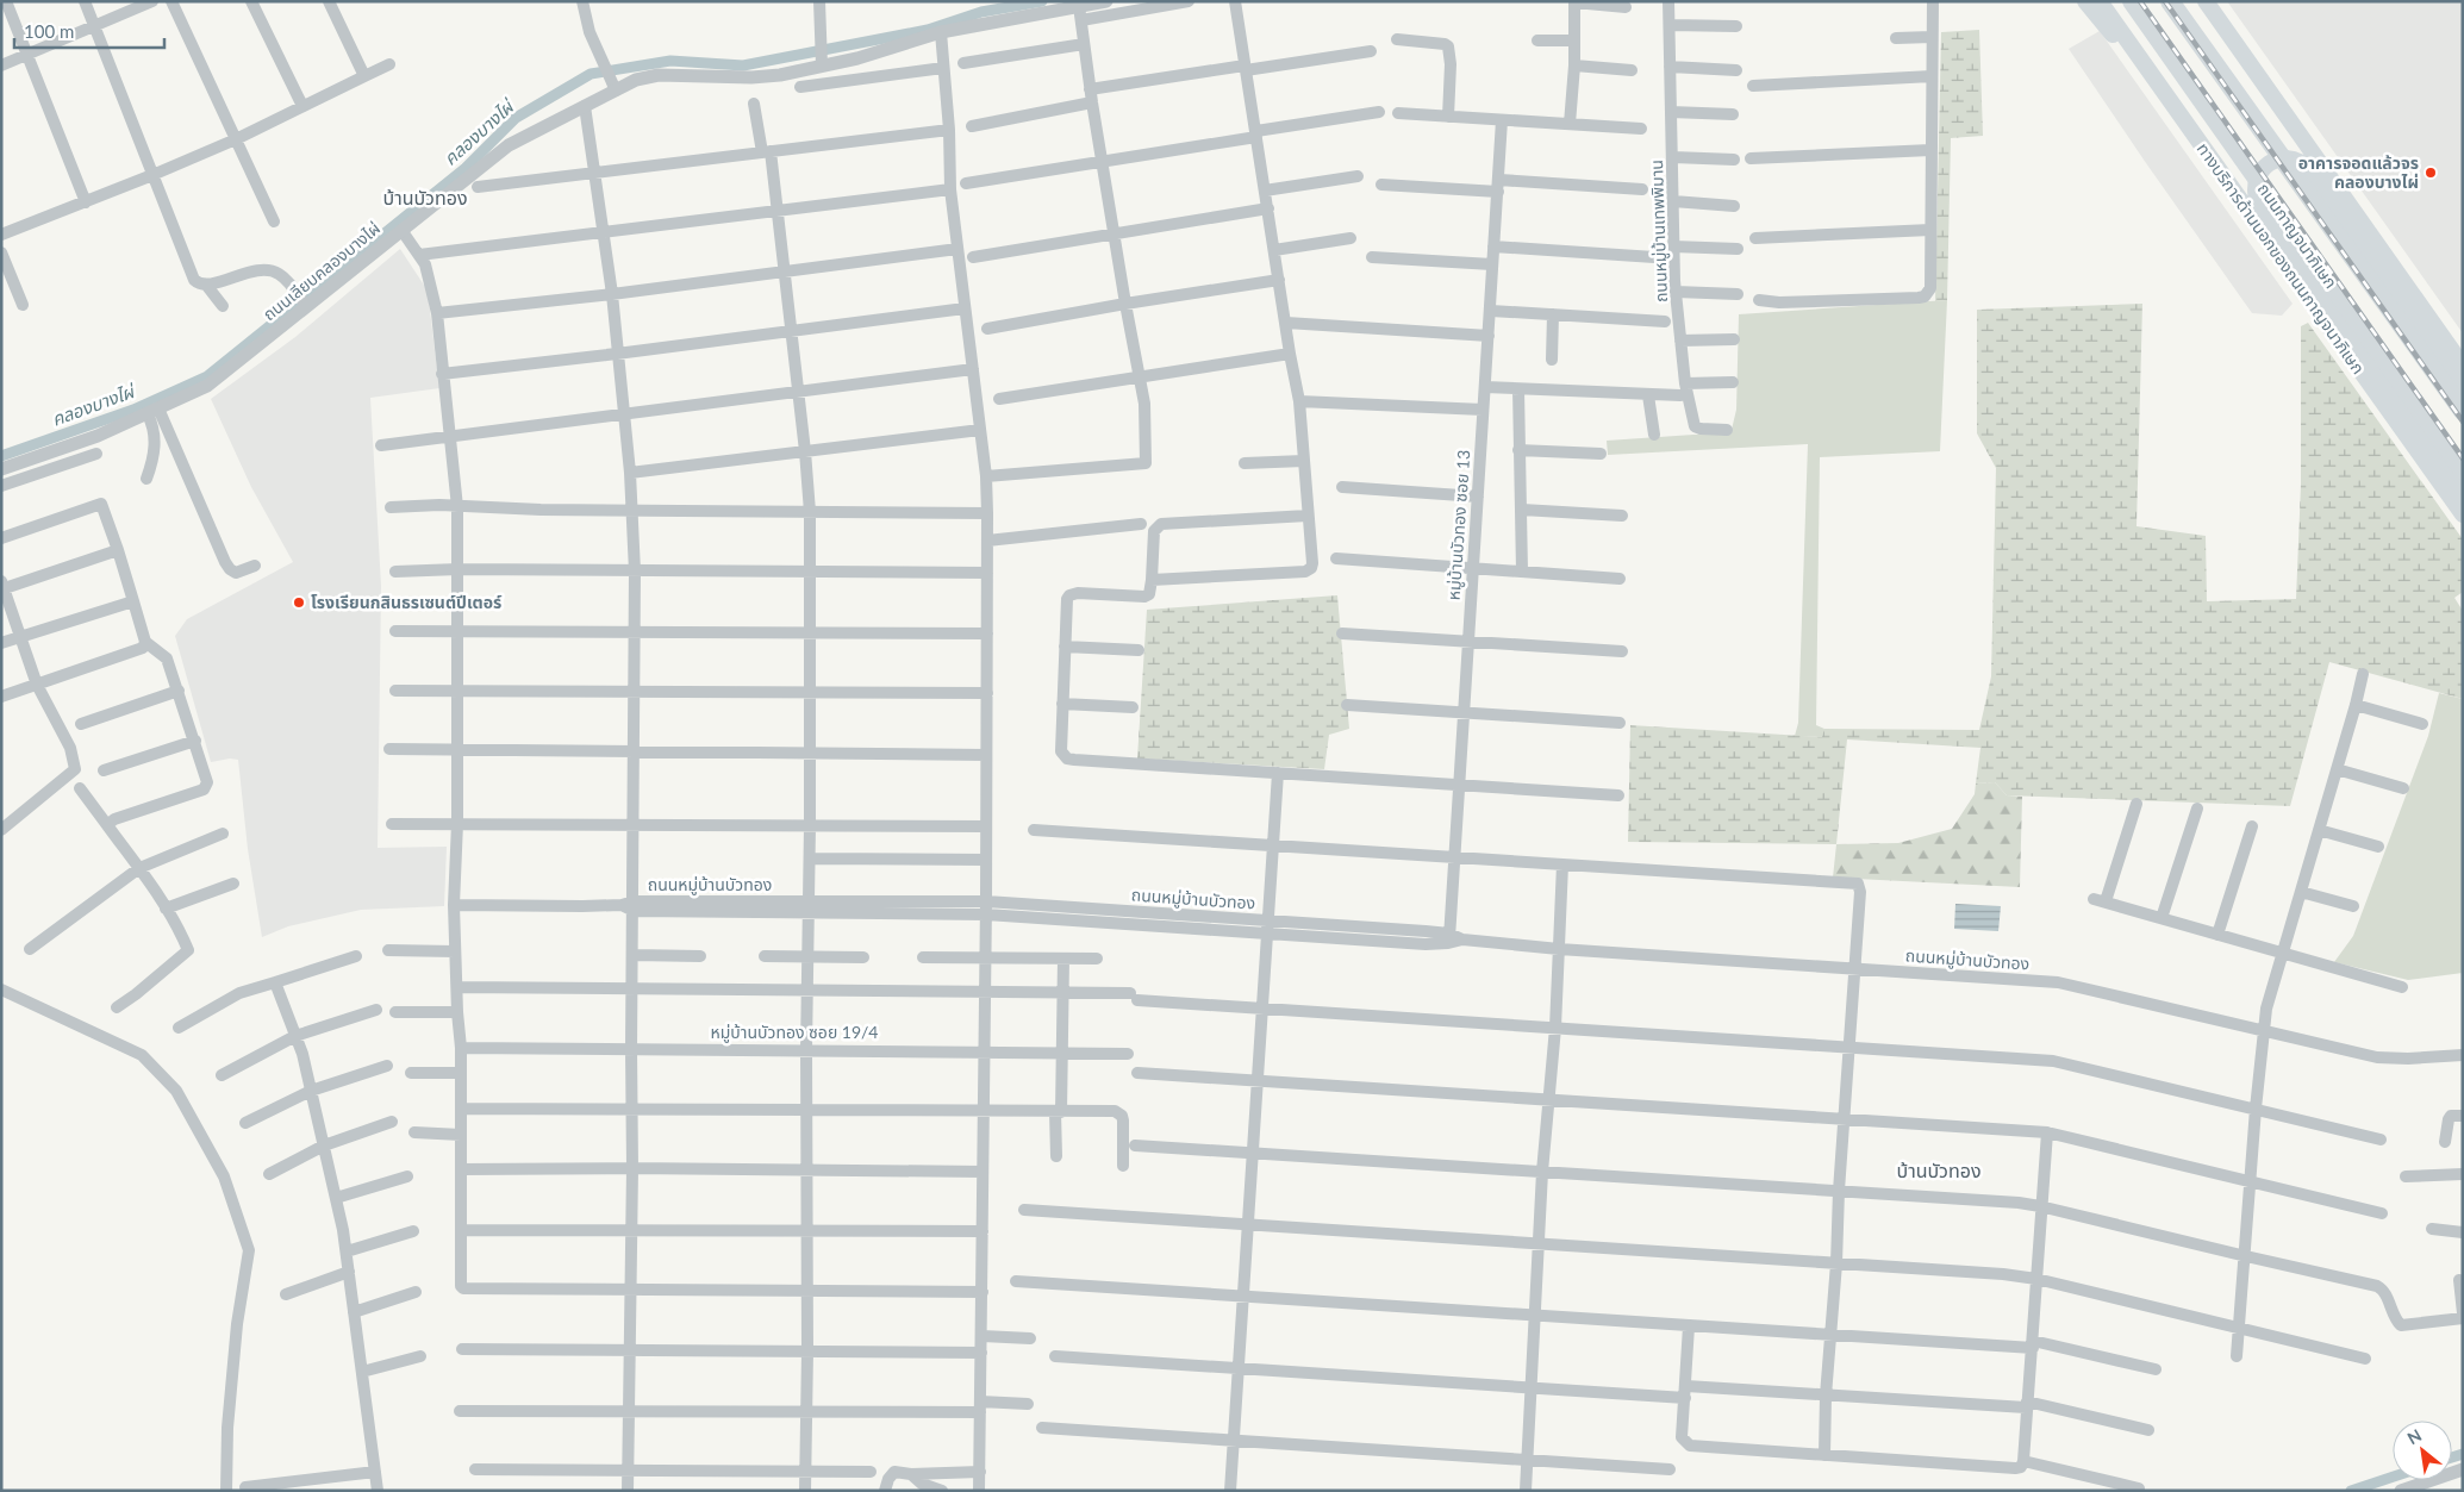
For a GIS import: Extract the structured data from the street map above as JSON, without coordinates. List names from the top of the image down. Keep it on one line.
{"streets":{"highway":["ถนนกาญจนาภิเษก"],"main road":["ทางบริการด้านนอกของถนนกาญจนาภิเษก"],"street":["ถนนหมู่บ้านเทพพิมาน","ถนนเลียบคลองบางไผ่","หมู่บ้านบัวทอง ซอย 13","ถนนหมู่บ้านบัวทอง","หมู่บ้านบัวทอง ซอย 19/4"]},"crossings":[["หมู่บ้านบัวทอง ซอย 13","ถนนหมู่บ้านบัวทอง"]],"districts":["บ้านบัวทอง","บ้านบัวทอง"],"water":["คลองบางไผ่"],"places":["อาคารจอดแล้วจร คลองบางไผ่","โรงเรียนกสินธรเซนต์ปีเตอร์"],"scale_bar":"100 m","north":"top left"}
